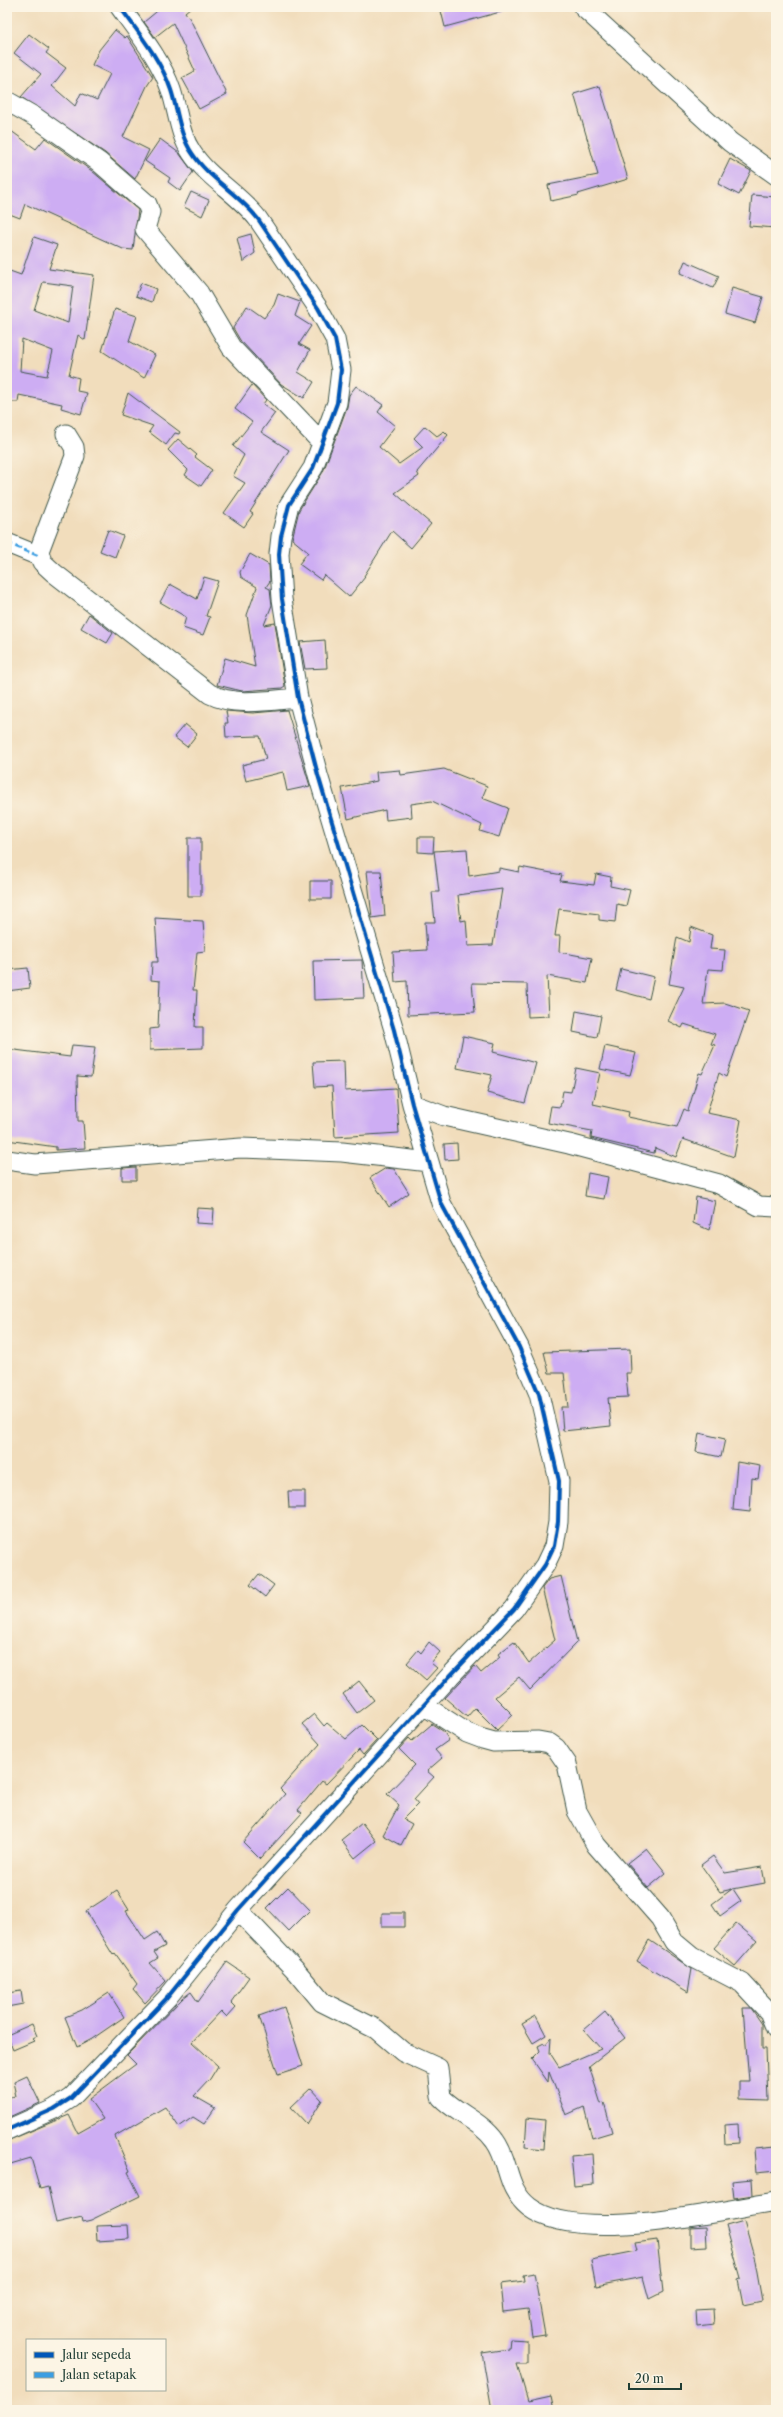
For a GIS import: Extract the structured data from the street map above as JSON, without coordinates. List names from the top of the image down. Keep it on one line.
{"legend":["Jalur sepeda","Jalan setapak"],"scale_bar":"20 m"}
